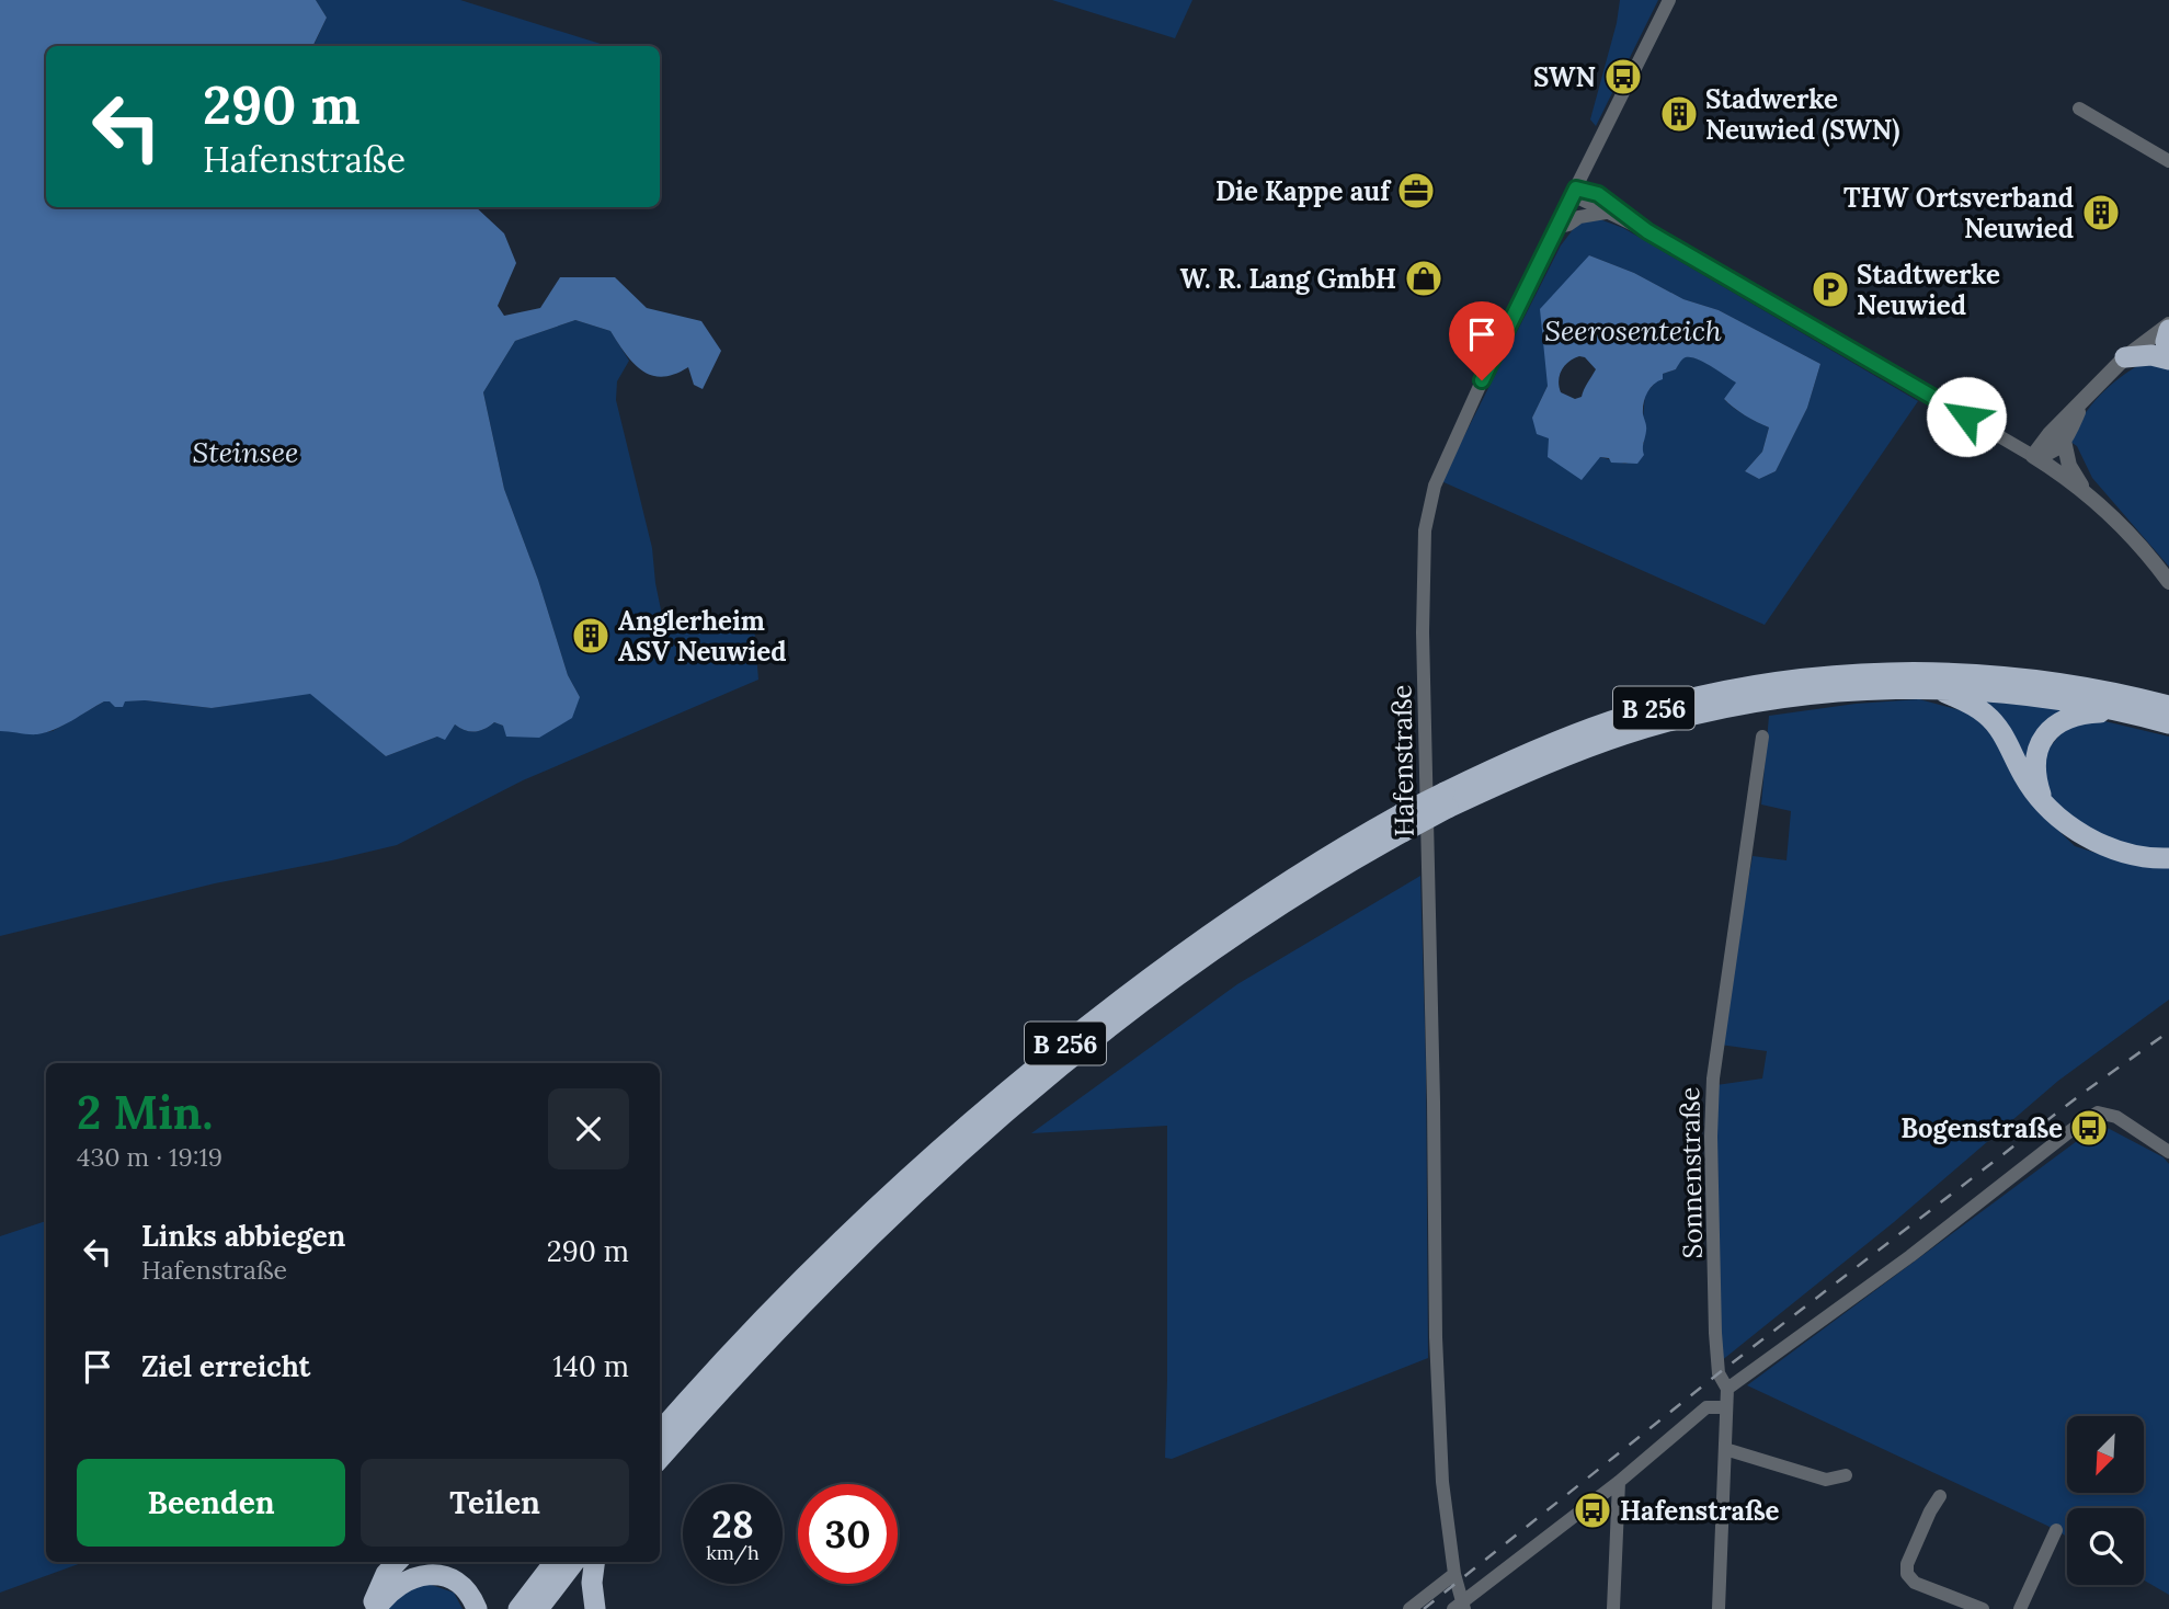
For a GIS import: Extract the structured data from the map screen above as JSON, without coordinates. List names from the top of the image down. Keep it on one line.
{"streets":{"highway":["B 256"],"street":["Hafenstraße","Sonnenstraße"]},"water":["Seerosenteich","Steinsee"],"places":{"bus stop":["SWN","Bogenstraße","Hafenstraße"],"building":["Stadwerke Neuwied (SWN)","THW Ortsverband Neuwied","Anglerheim ASV Neuwied"],"office":["Die Kappe auf"],"shop":["W. R. Lang GmbH"],"parking":["Stadtwerke Neuwied"]},"north":"bottom left","page":{"turn":["290 m","Hafenstraße"],"heading":["2 Min.","430 m · 19:19"],"list":[{"name":"Links abbiegen","note":"Hafenstraße","value":"290 m"},{"name":"Ziel erreicht","value":"140 m"}],"buttons":["Beenden","Teilen"],"speed":"28 km/h","limit":"30"}}
